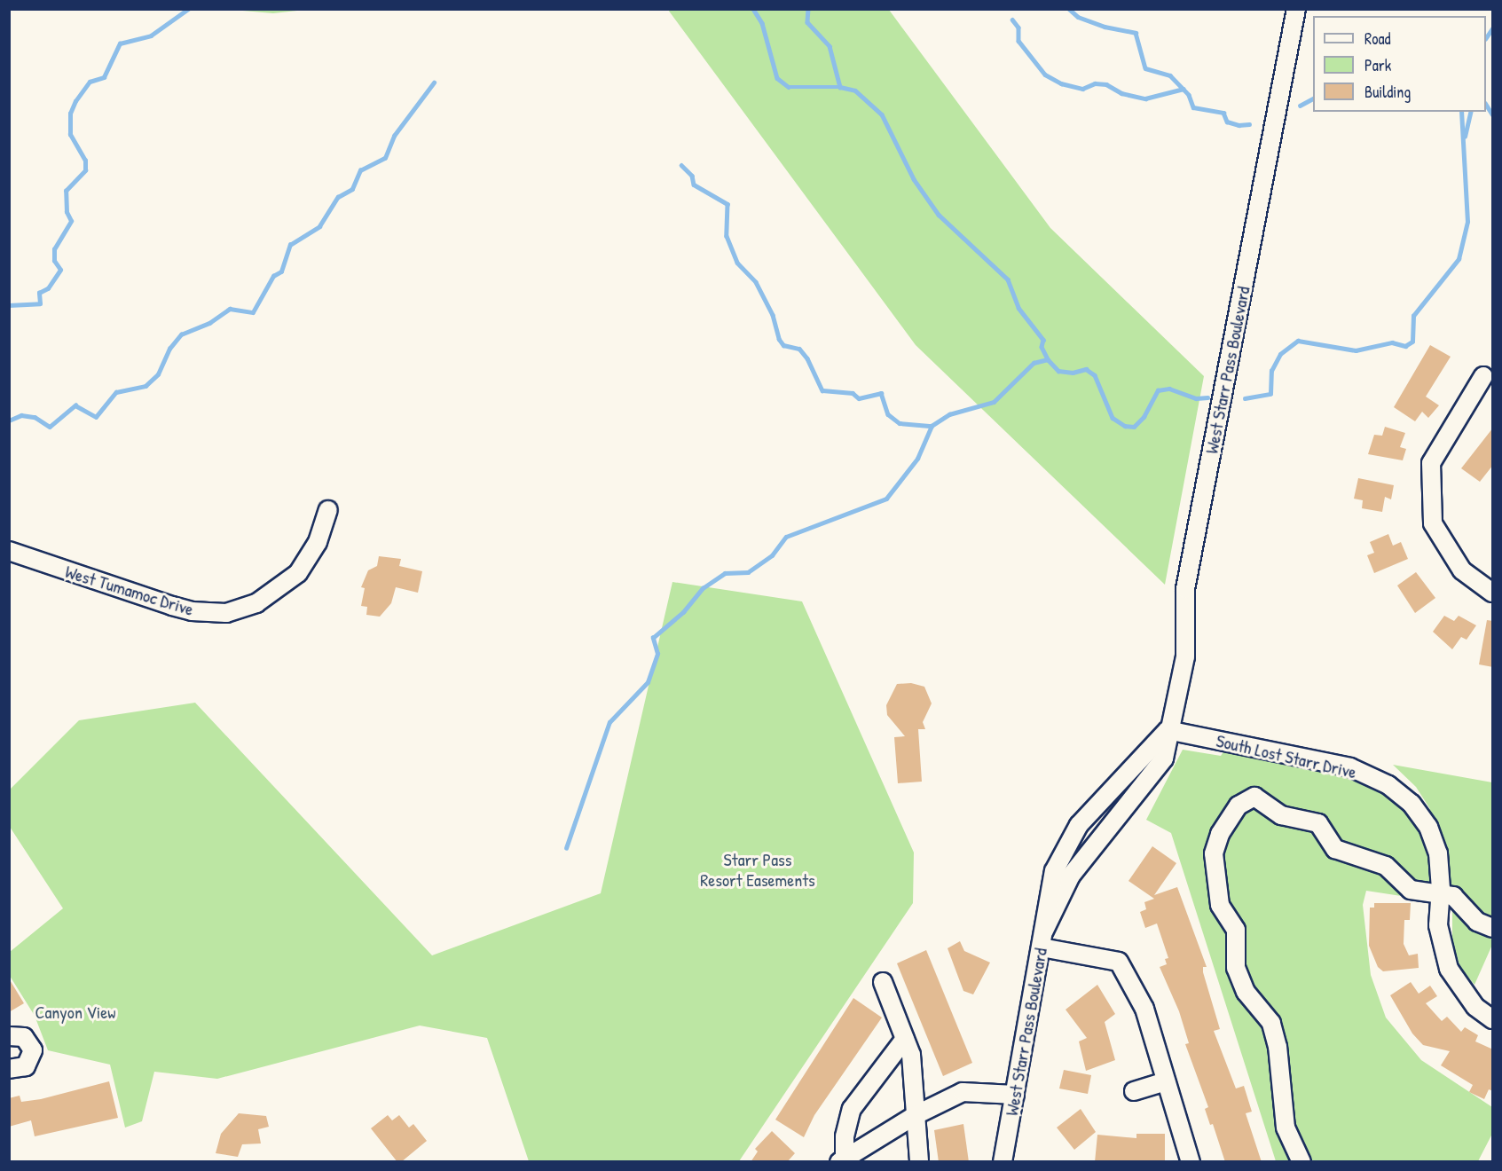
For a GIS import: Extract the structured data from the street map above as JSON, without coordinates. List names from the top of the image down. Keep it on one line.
{"streets":{"street":["West Starr Pass Boulevard","West Tumamoc Drive","South Lost Starr Drive"]},"crossings":[["West Starr Pass Boulevard","South Lost Starr Drive"]],"parks":["Starr Pass Resort Easements","Canyon View"],"legend":["Road","Park","Building"]}
